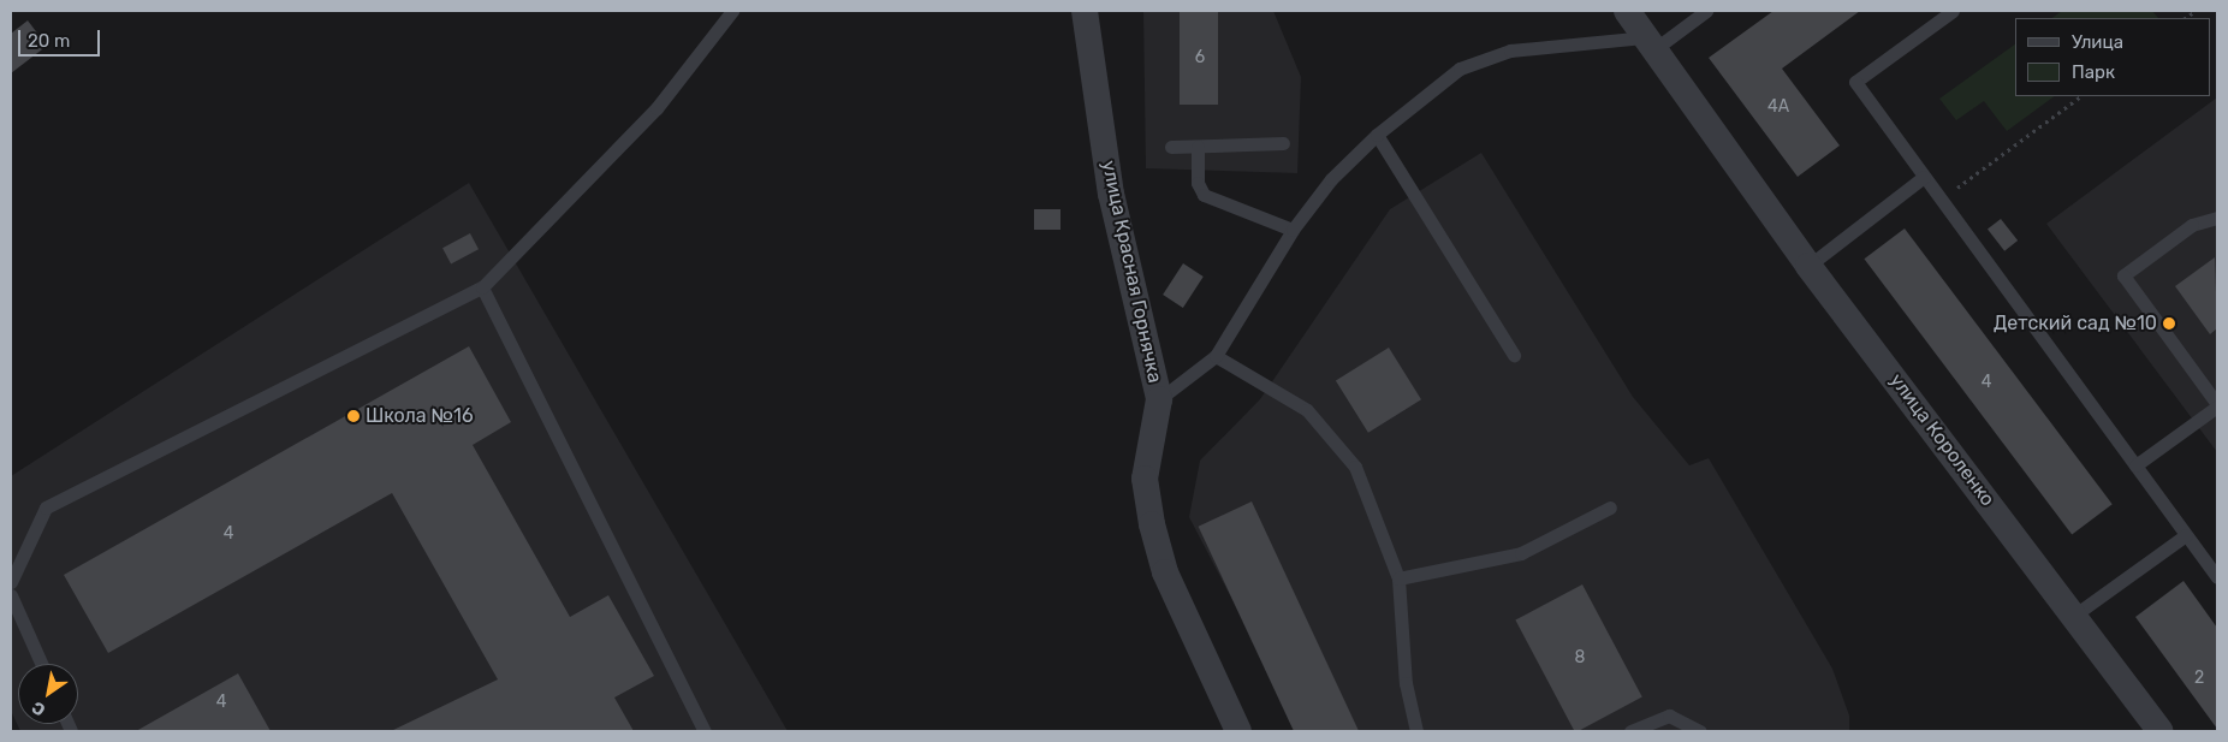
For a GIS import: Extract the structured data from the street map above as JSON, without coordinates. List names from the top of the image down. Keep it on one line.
{"streets":{"street":["улица Красная Горнячка","улица Короленко"]},"places":["Детский сад №10","Школа №16"],"house_numbers":["6","4А","4","4","8","2","4"],"legend":["Улица","Парк"],"scale_bar":"20 m","north":"bottom left"}
